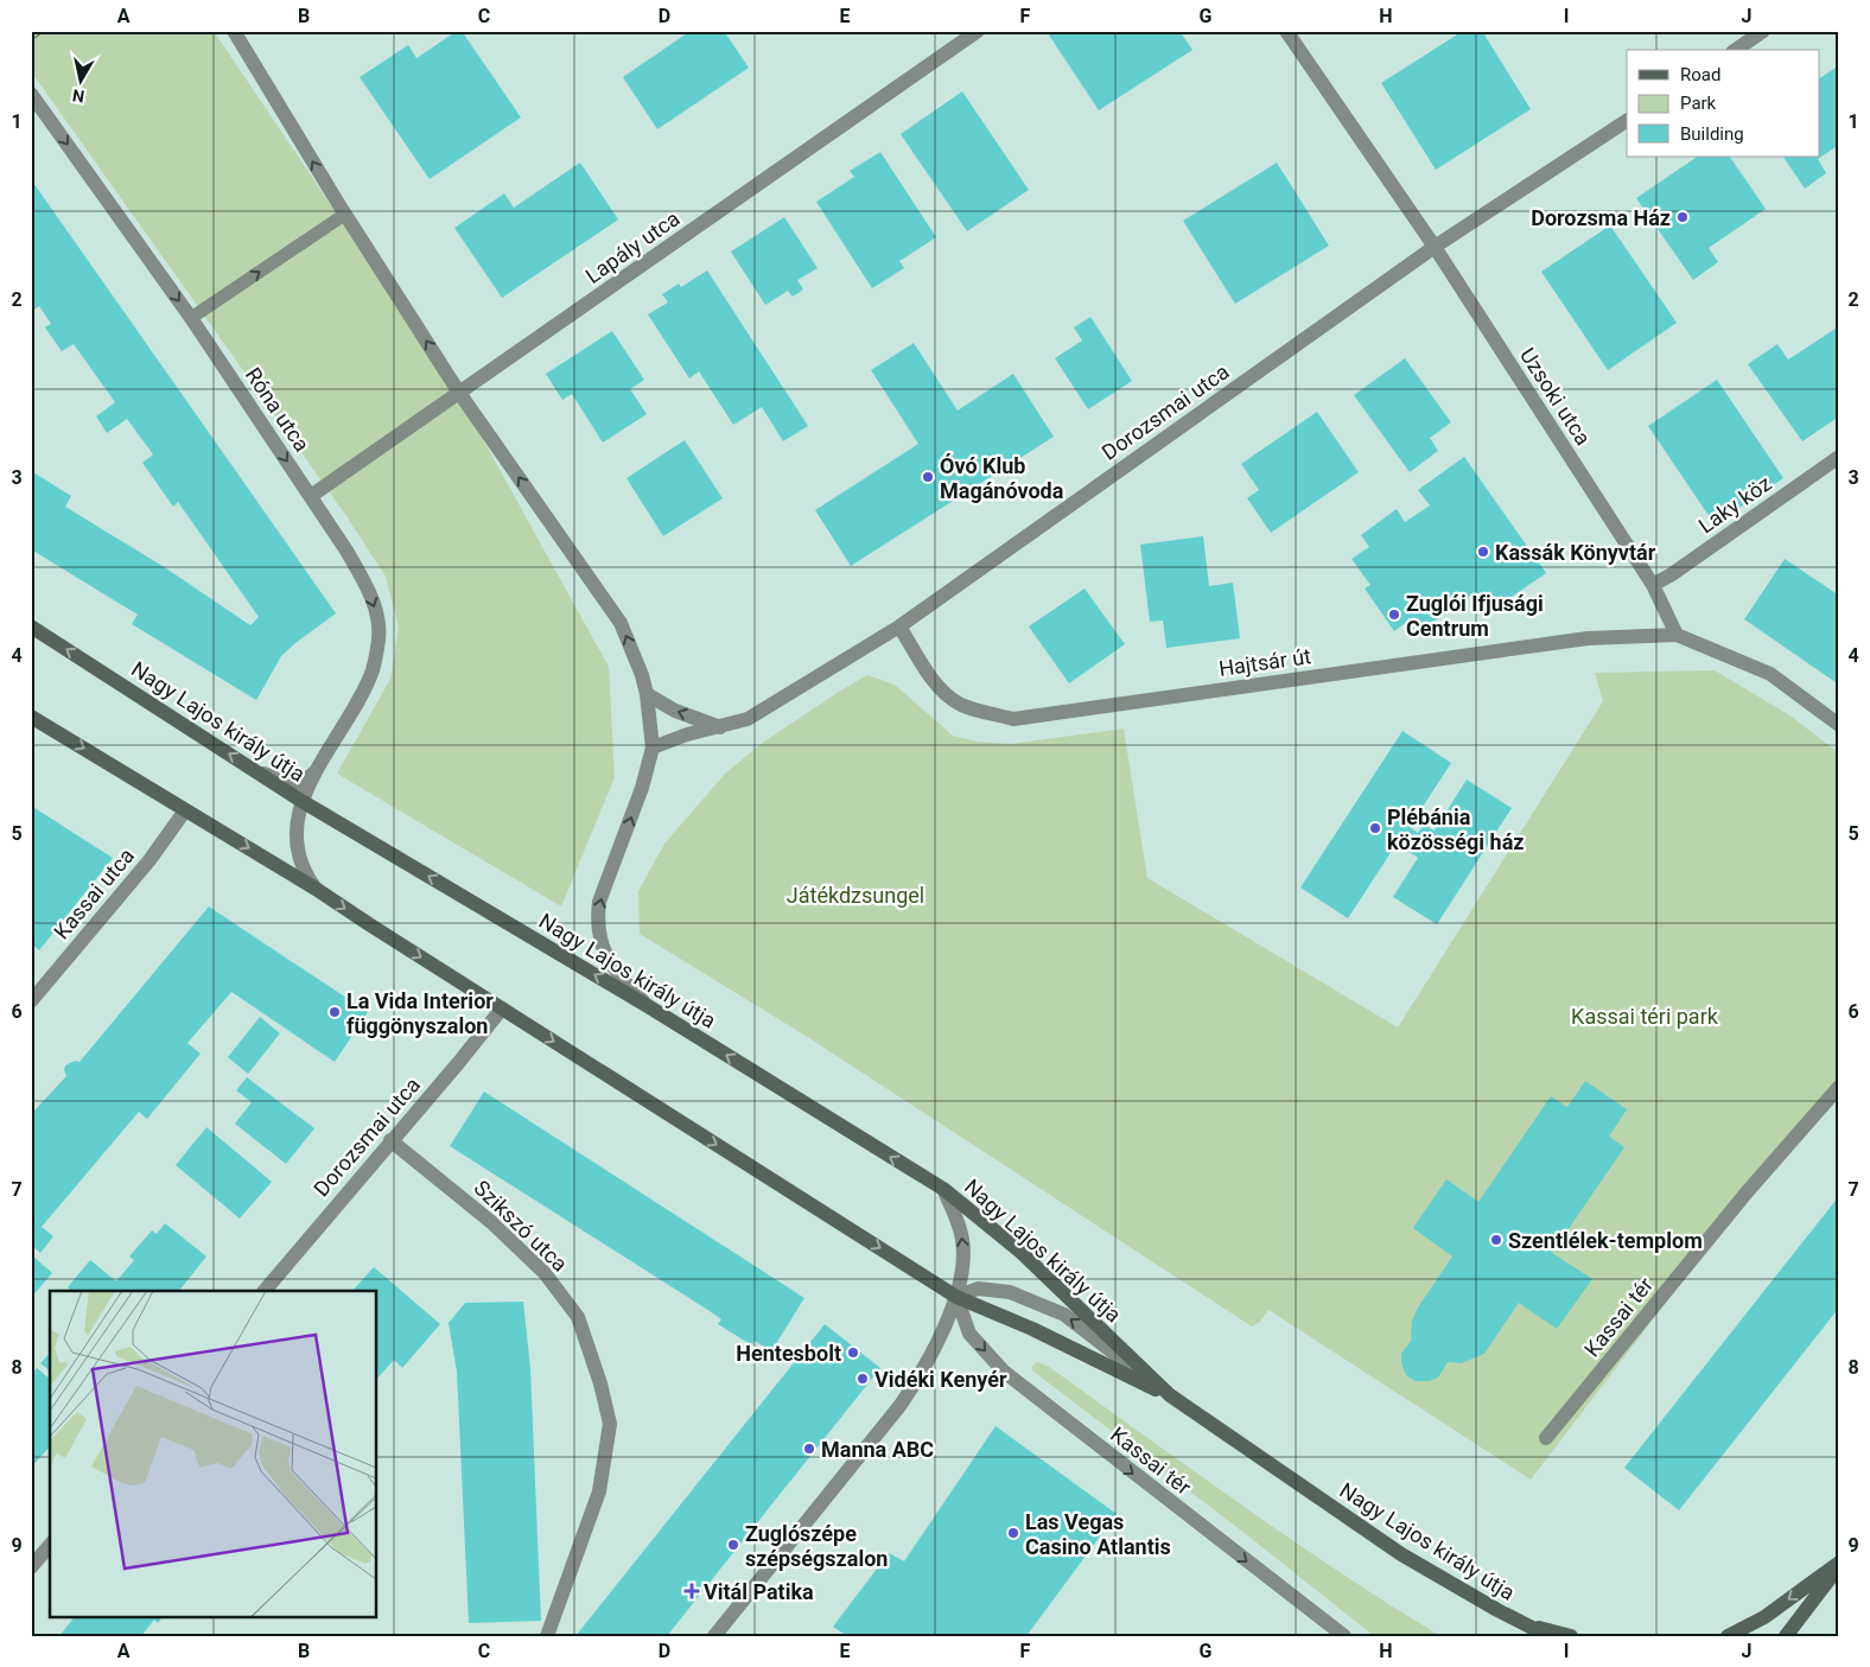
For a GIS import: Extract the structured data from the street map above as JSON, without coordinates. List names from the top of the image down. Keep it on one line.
{"streets":{"main road":["Nagy Lajos király útja"],"street":["Lapály utca","Uzsoki utca","Róna utca","Dorozsmai utca","Laky köz","Hajtsár út","Kassai utca","Szikszó utca","Kassai tér"]},"crossings":[["Lapály utca","Róna utca"],["Uzsoki utca","Dorozsmai utca"],["Uzsoki utca","Laky köz"],["Uzsoki utca","Hajtsár út"],["Róna utca","Nagy Lajos király útja"],["Dorozsmai utca","Hajtsár út"],["Dorozsmai utca","Nagy Lajos király útja"],["Dorozsmai utca","Szikszó utca"],["Nagy Lajos király útja","Kassai utca"],["Nagy Lajos király útja","Kassai tér"]],"one_way":["Róna utca","Kassai tér"],"parks":["Játékdzsungel","Kassai téri park"],"places":{"other":["Dorozsma Ház","Óvó Klub Magánóvoda","Kassák Könyvtár","Zuglói Ifjusági Centrum","Plébánia közösségi ház","La Vida Interior függönyszalon","Szentlélek-templom","Hentesbolt","Vidéki Kenyér","Manna ABC","Las Vegas Casino Atlantis","Zuglószépe szépségszalon"],"health":["Vitál Patika"]},"legend":["Road","Park","Building"],"north":"bottom","grid":{"columns":["A","B","C","D","E","F","G","H","I","J"],"rows":["1","2","3","4","5","6","7","8","9"]}}
